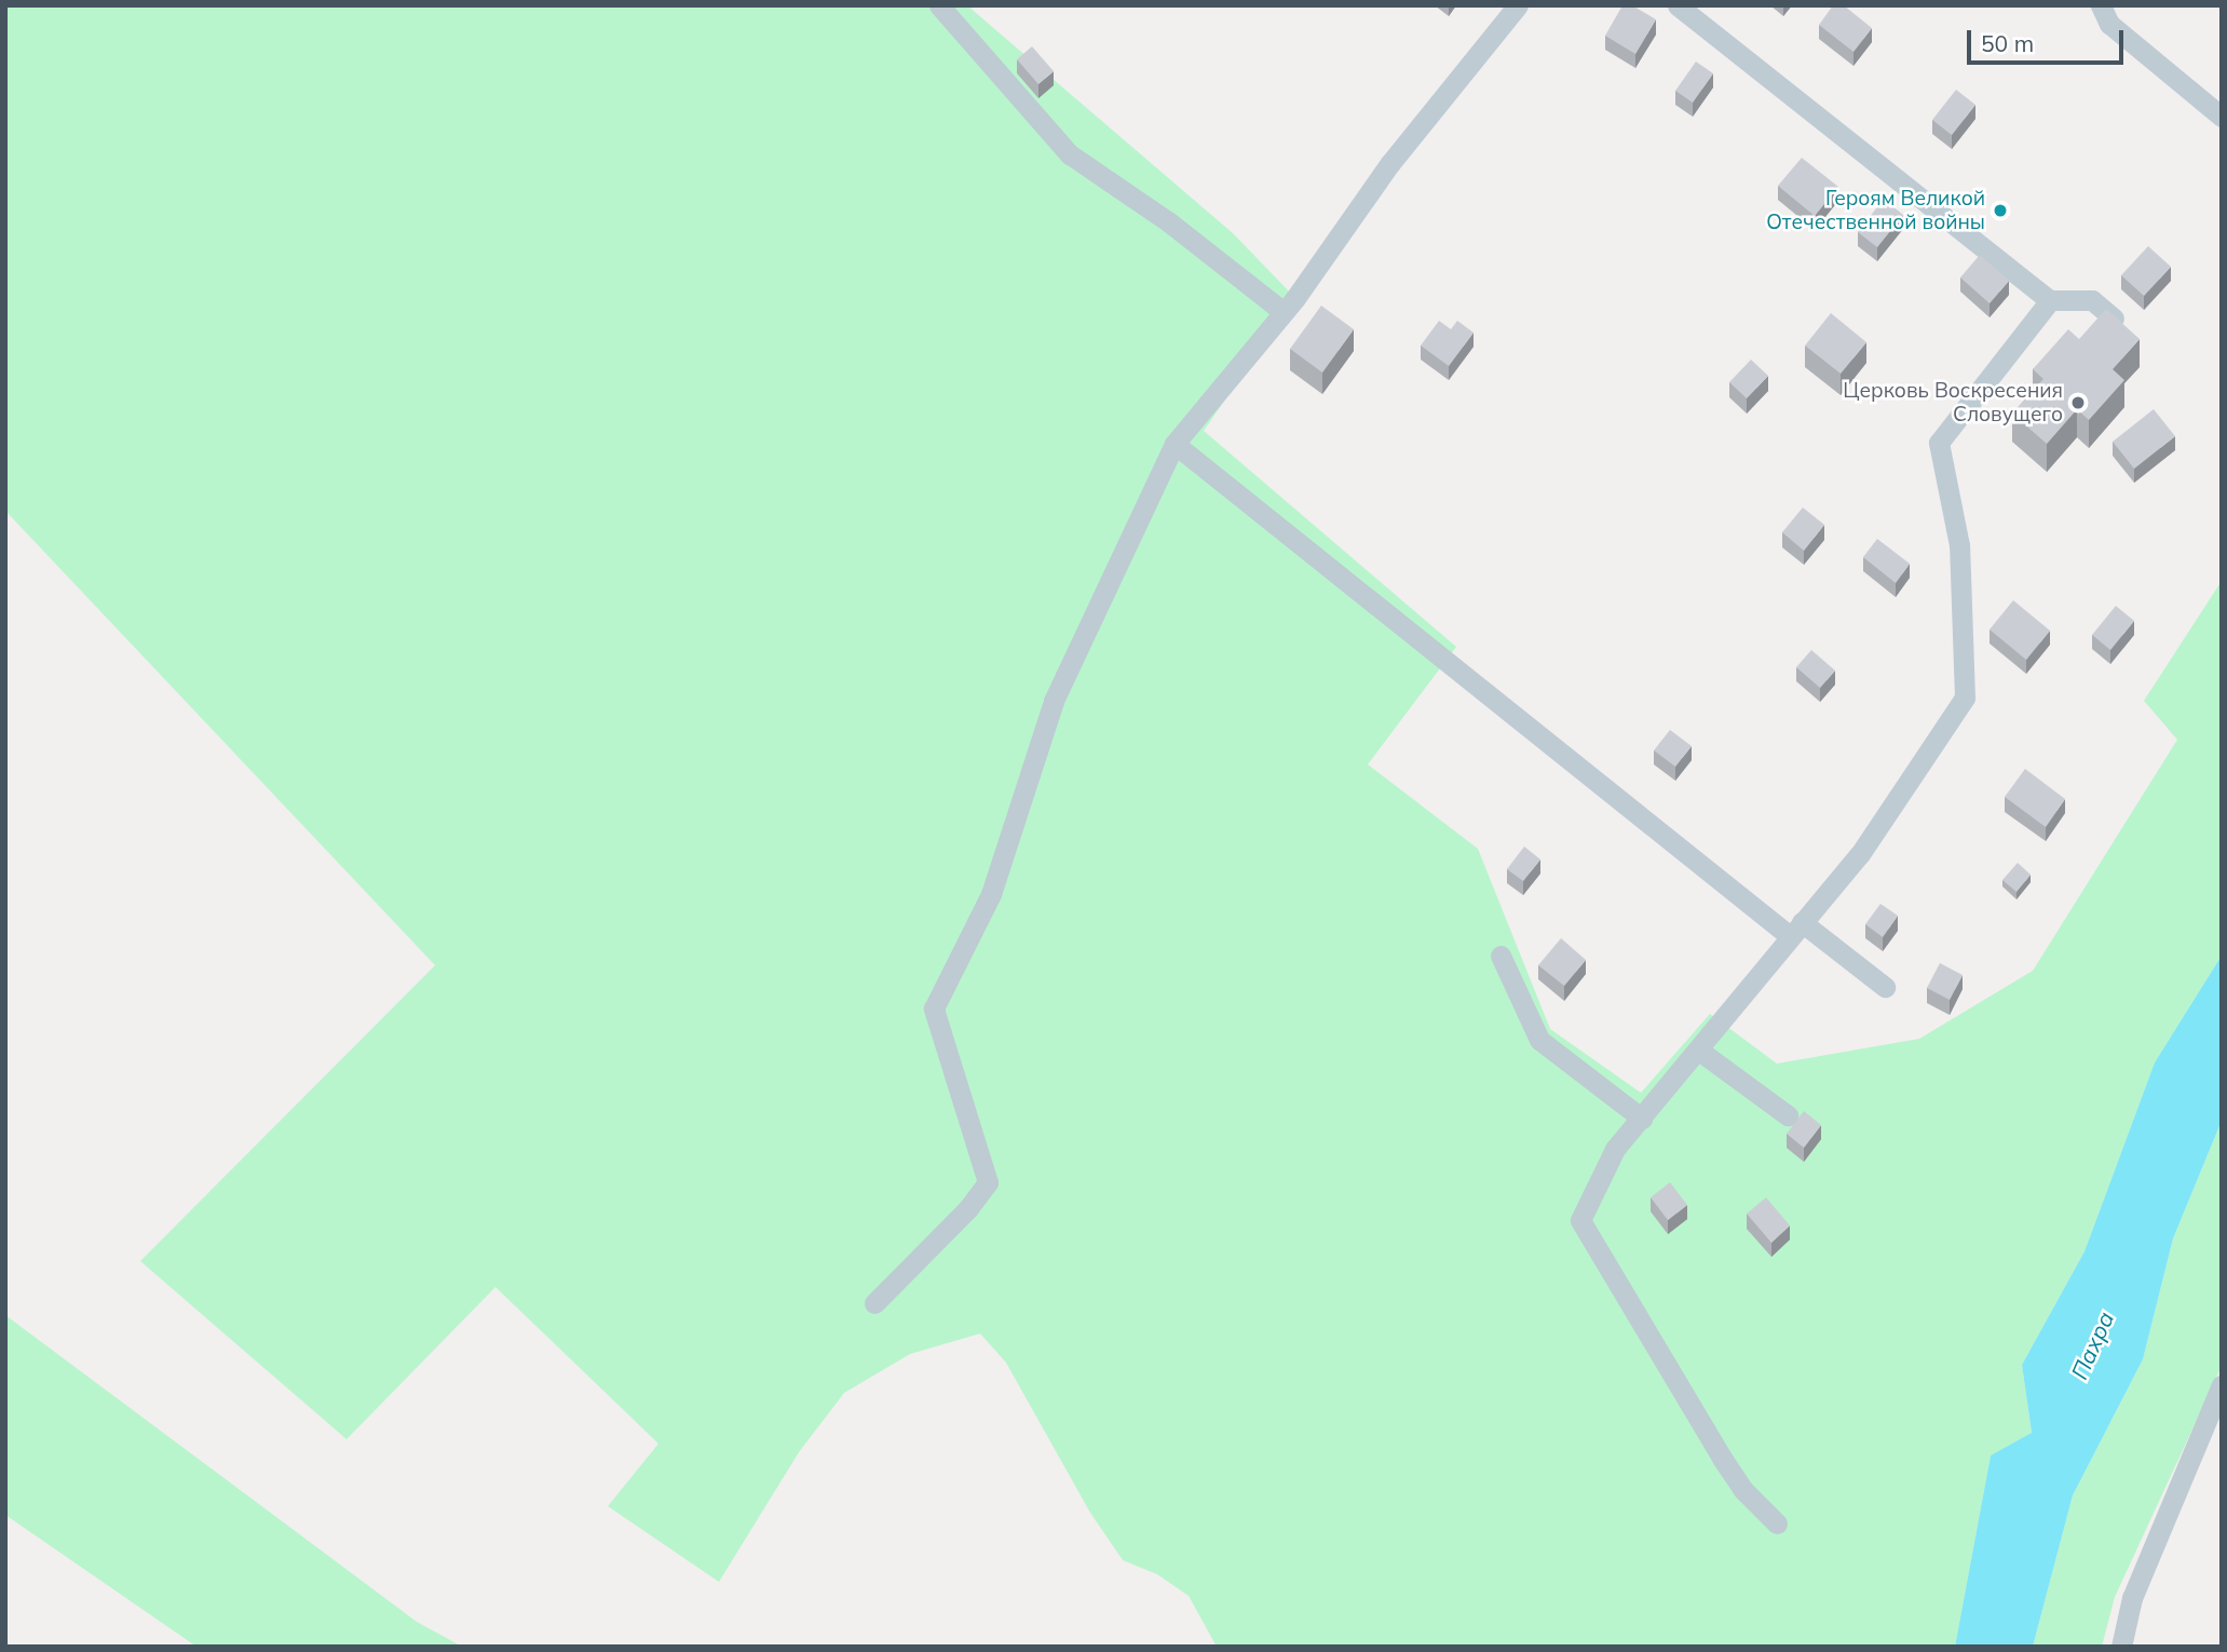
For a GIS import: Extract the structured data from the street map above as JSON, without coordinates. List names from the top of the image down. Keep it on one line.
{"water":["Пахра"],"places":["Героям Великой Отечественной войны","Церковь Воскресения Словущего"],"scale_bar":"50 m"}
